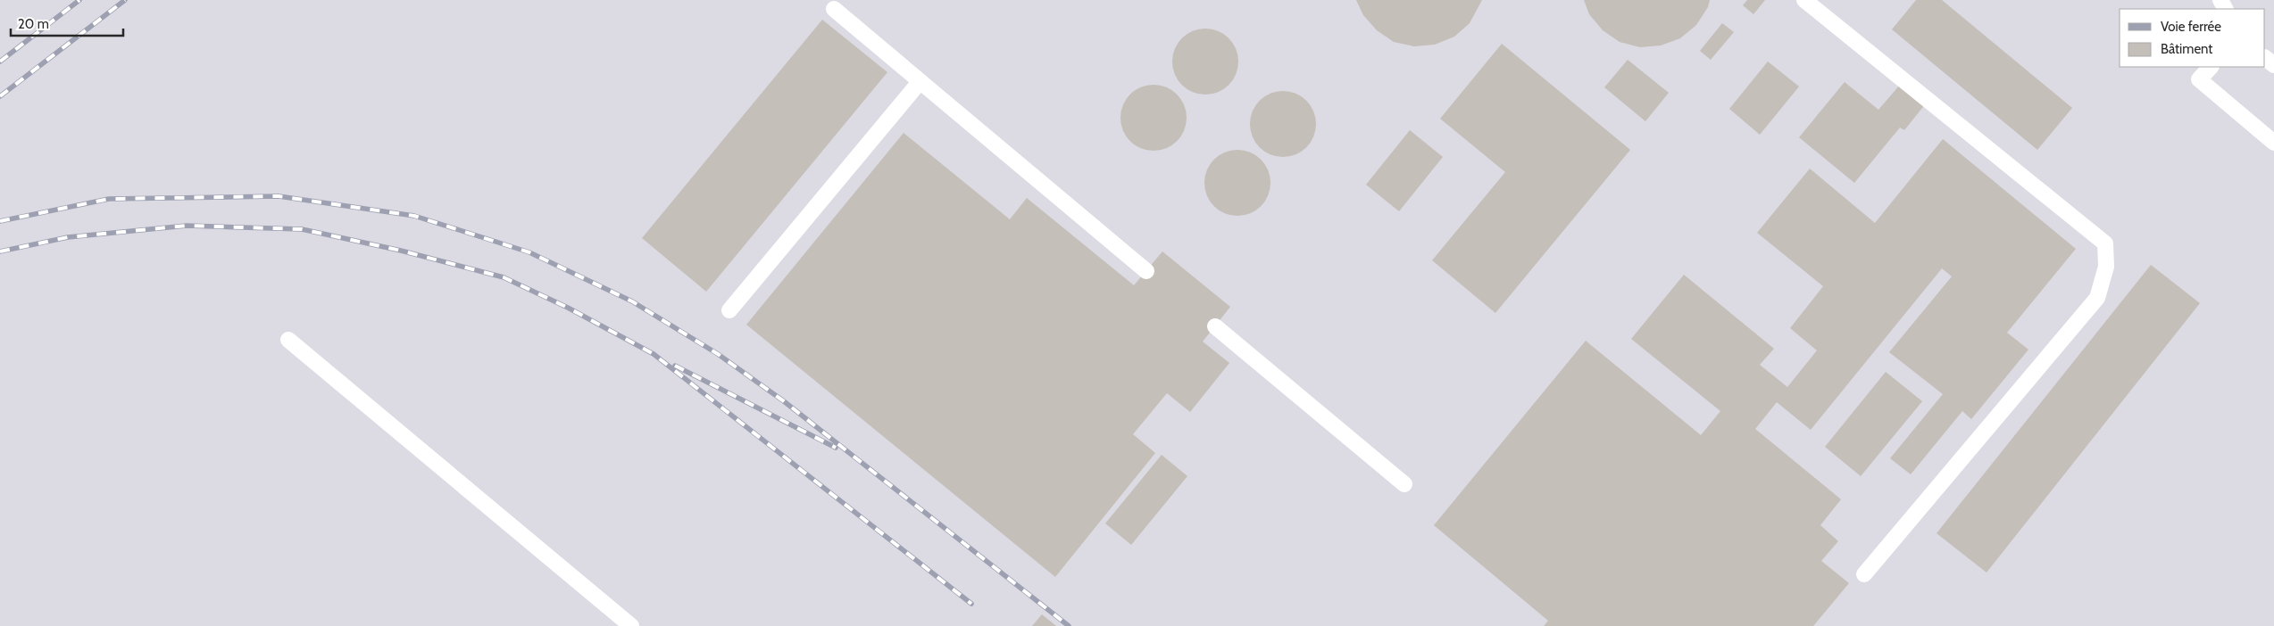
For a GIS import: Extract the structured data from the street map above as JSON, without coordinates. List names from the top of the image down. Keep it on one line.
{"legend":["Voie ferrée","Bâtiment"],"scale_bar":"20 m"}
